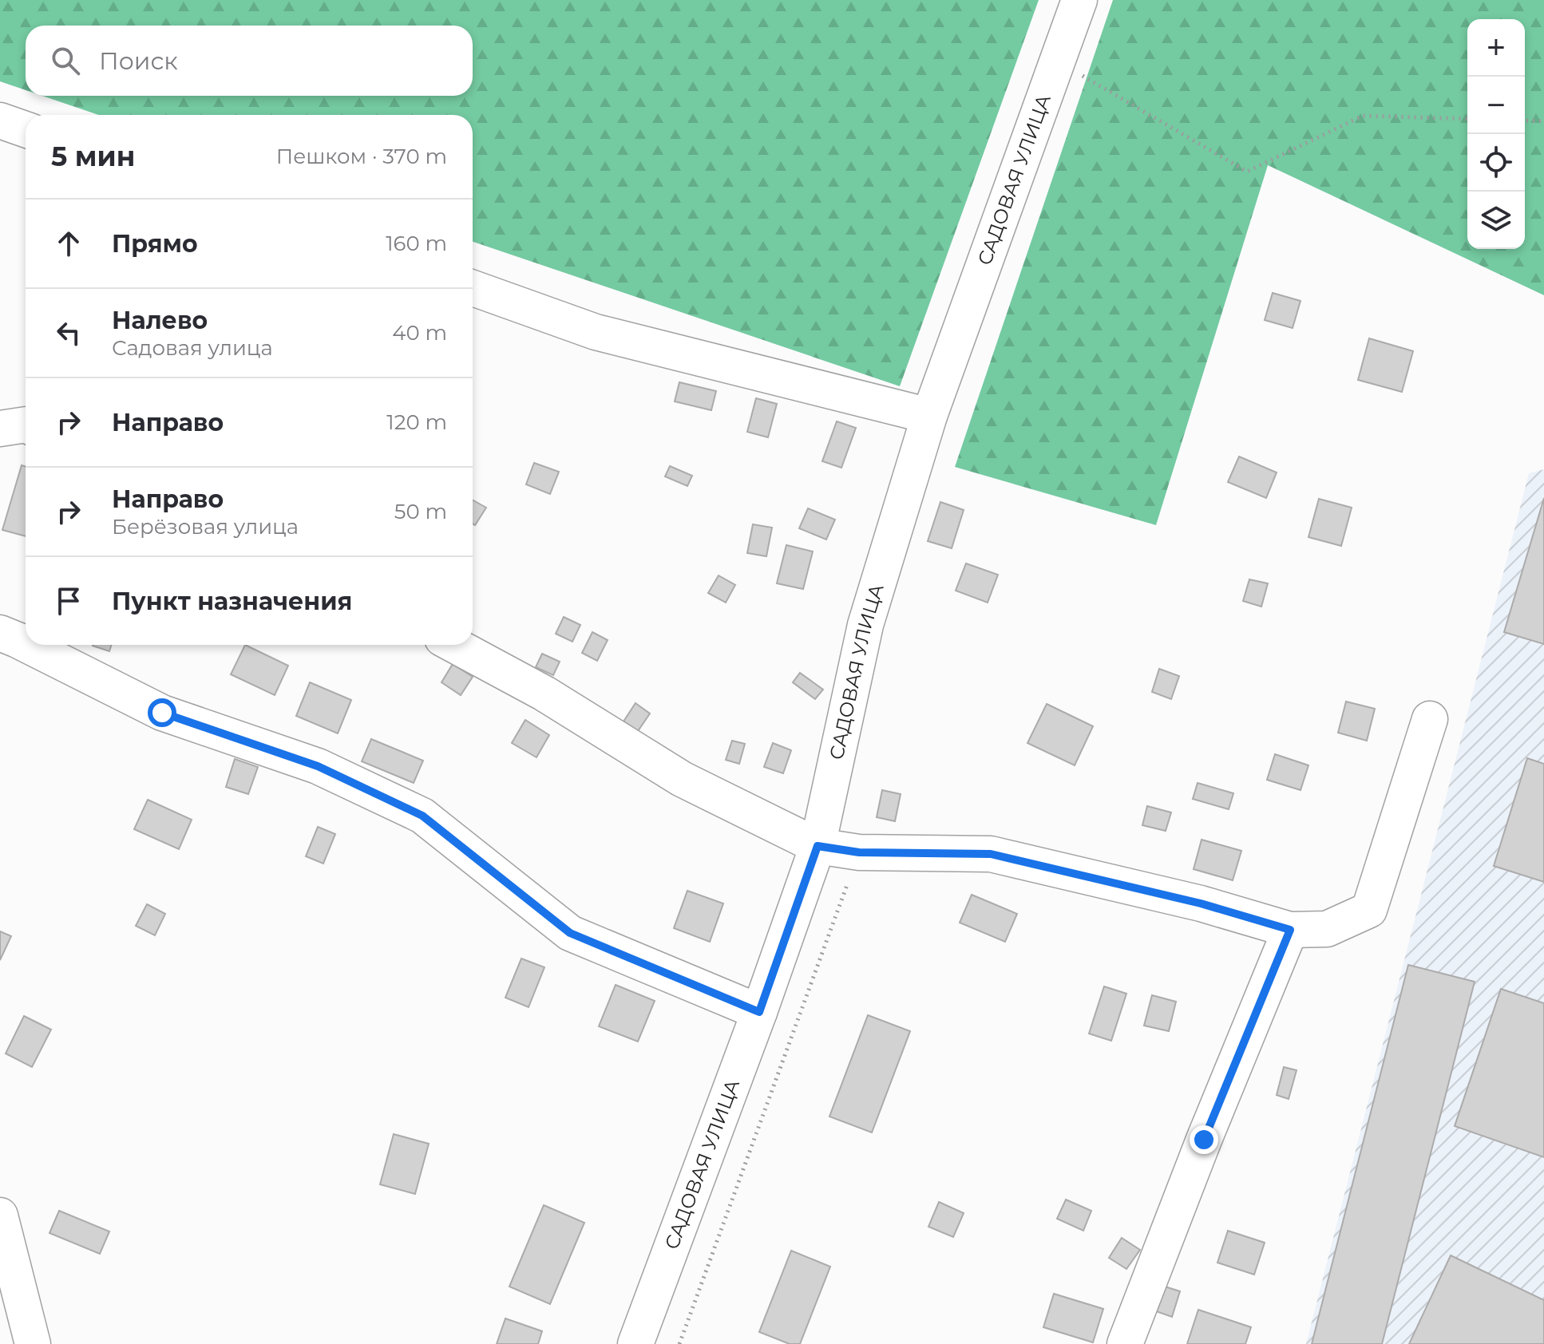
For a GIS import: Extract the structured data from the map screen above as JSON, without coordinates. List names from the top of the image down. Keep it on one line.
{"streets":{"street":["САДОВАЯ УЛИЦА"]},"page":{"map_buttons":["+","−"],"search":"Поиск","heading":["5 мин","Пешком · 370 m"],"list":[["Прямо","160 m"],["Налево","Садовая улица","40 m"],["Направо","120 m"],["Направо","Берёзовая улица","50 m"],"Пункт назначения"]}}
